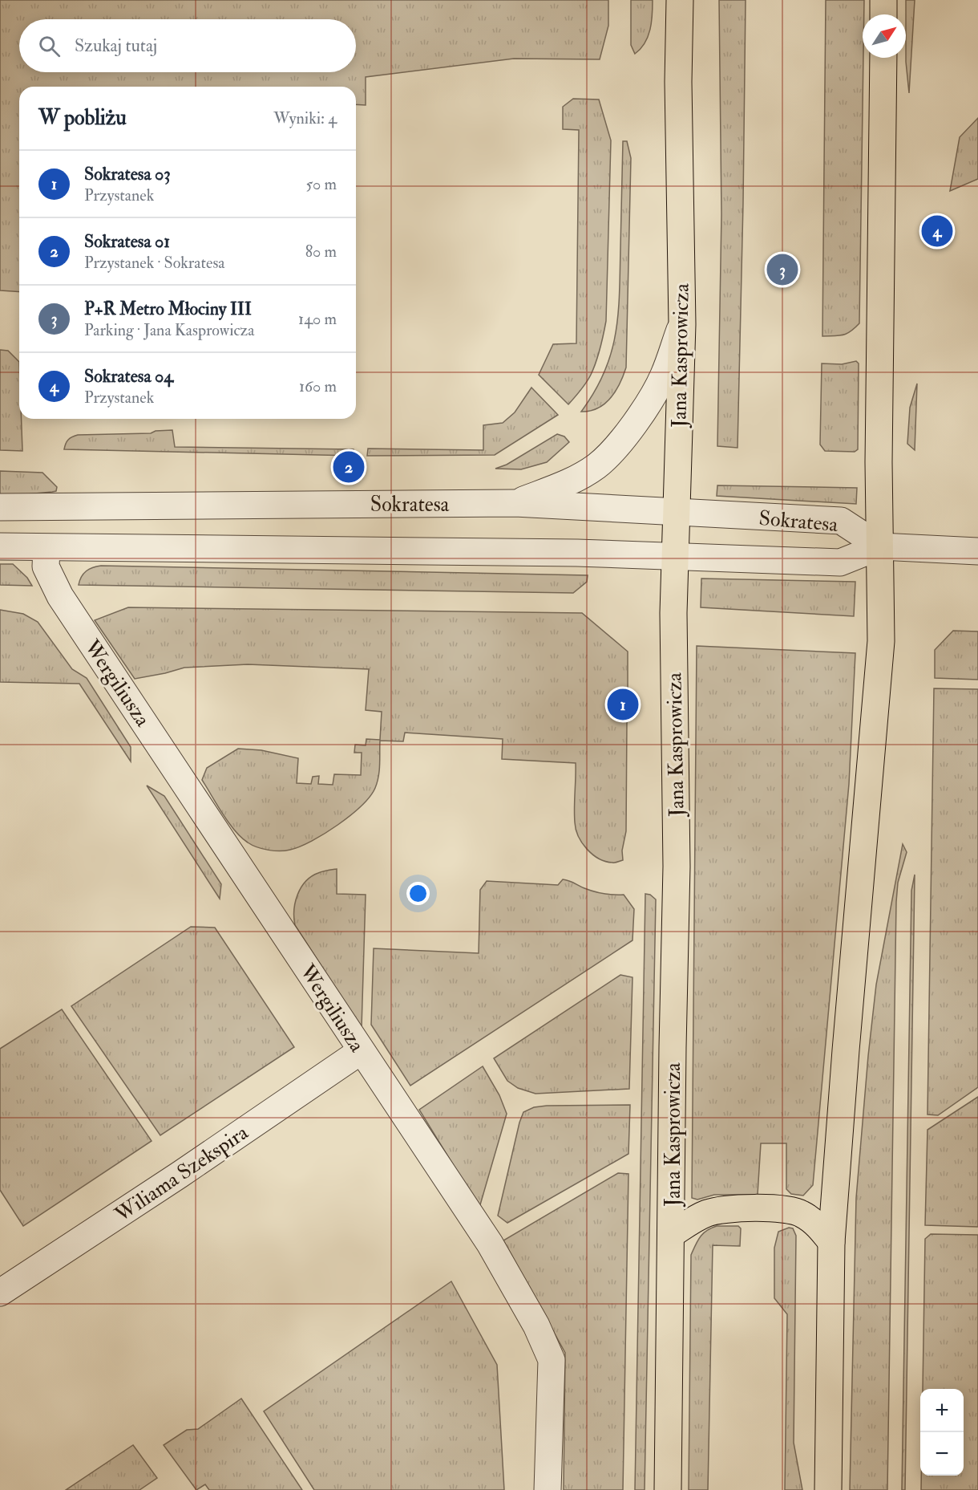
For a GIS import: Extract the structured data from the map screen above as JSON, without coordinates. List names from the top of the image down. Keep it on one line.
{"streets":{"main road":["Jana Kasprowicza"],"street":["Sokratesa","Wergiliusza","Wiliama Szekspira"]},"crossings":[["Jana Kasprowicza","Sokratesa"],["Sokratesa","Wergiliusza"],["Wergiliusza","Wiliama Szekspira"]],"north":"top right","page":{"search":"Szukaj tutaj","heading":["W pobliżu","Wyniki: 4"],"list":[{"mark":"1","name":"Sokratesa 03","note":"Przystanek","value":"50 m"},{"mark":"2","name":"Sokratesa 01","note":"Przystanek · Sokratesa","value":"80 m"},{"mark":"3","name":"P+R Metro Młociny III","note":"Parking · Jana Kasprowicza","value":"140 m"},{"mark":"4","name":"Sokratesa 04","note":"Przystanek","value":"160 m"}],"pins":["4","3","2","1"],"map_buttons":["+","−"]}}
